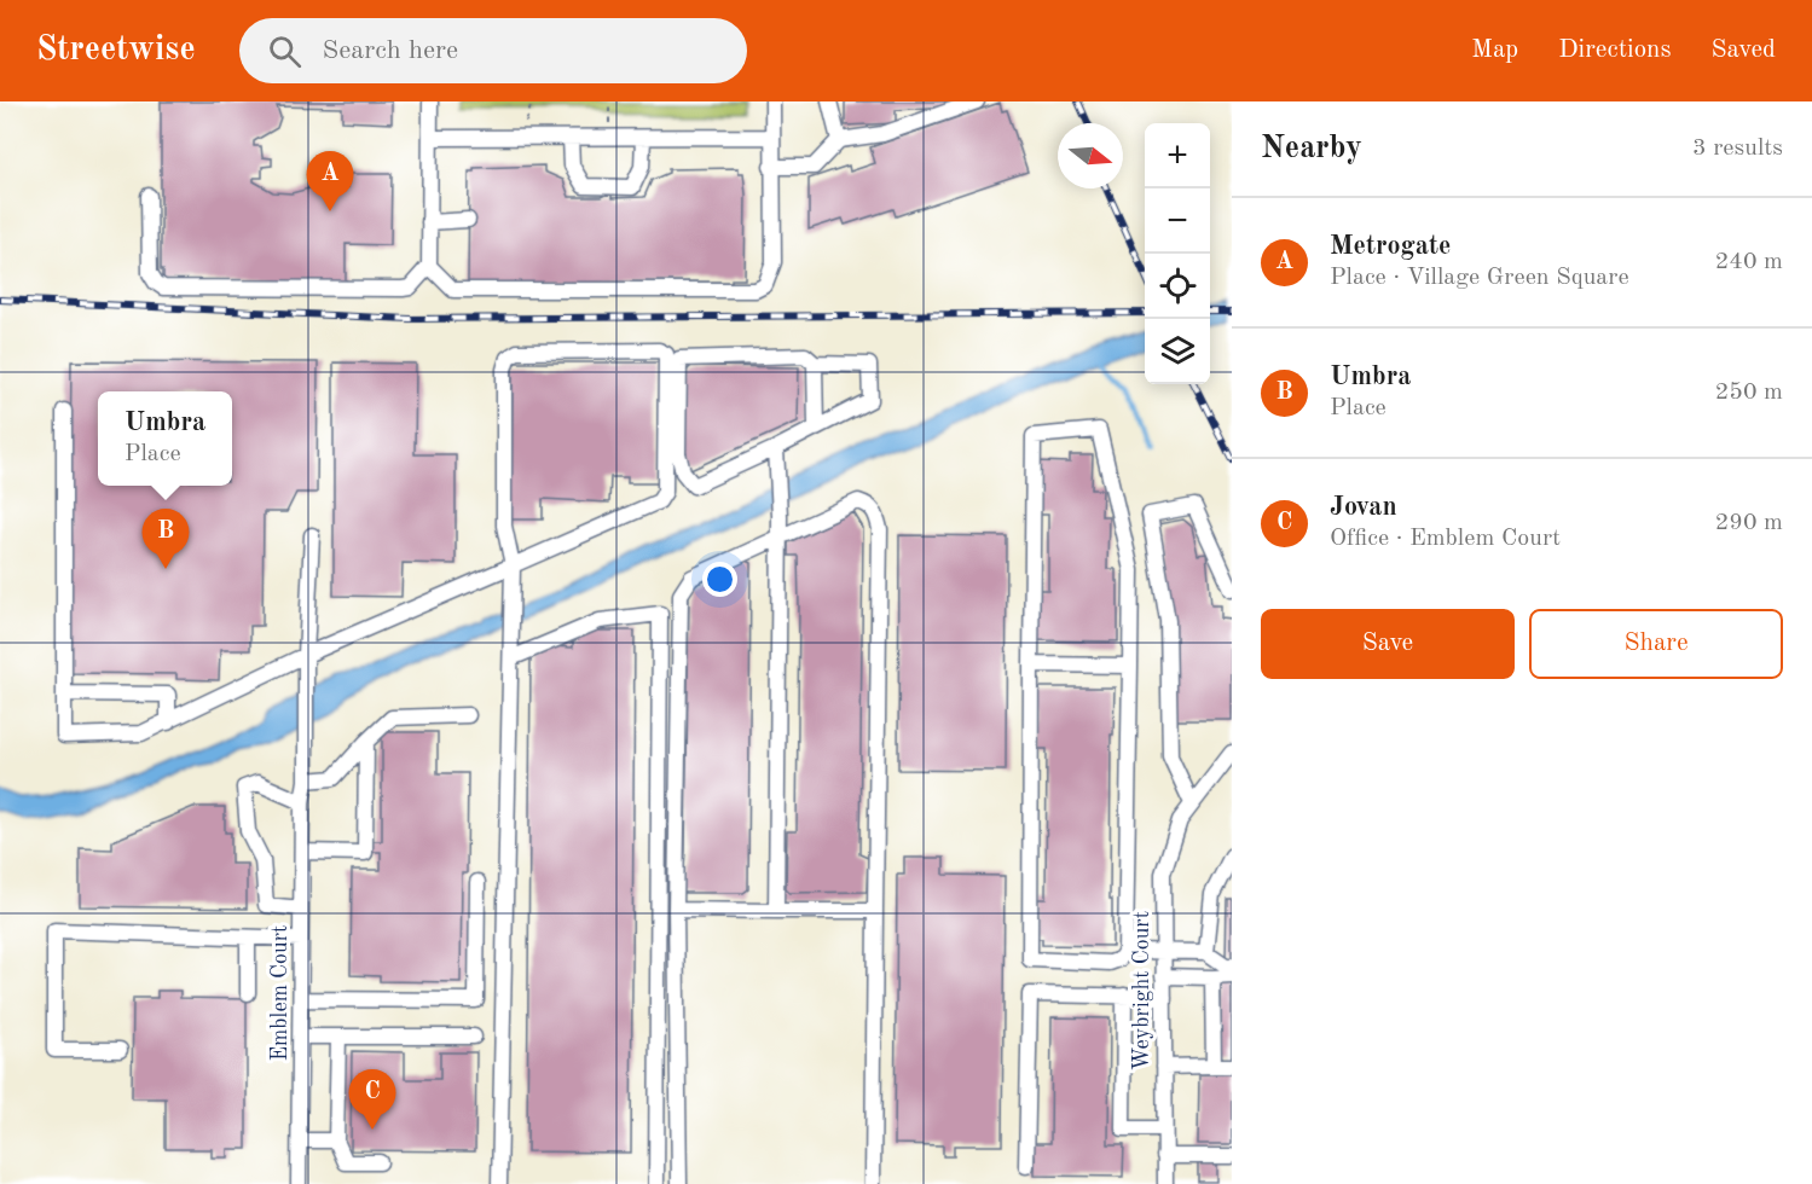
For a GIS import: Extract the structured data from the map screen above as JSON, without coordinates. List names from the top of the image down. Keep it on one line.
{"streets":{"street":["Weybright Court","Emblem Court"]},"north":"right","page":{"header":"Streetwise","search":"Search here","nav":["Map","Directions","Saved"],"heading":["Nearby","3 results"],"map_buttons":["+","−"],"pins":["A","B","C"],"list":[{"mark":"A","name":"Metrogate","note":"Place · Village Green Square","value":"240 m"},{"mark":"B","name":"Umbra","note":"Place","value":"250 m"},{"mark":"C","name":"Jovan","note":"Office · Emblem Court","value":"290 m"}],"popup":["Umbra","Place"],"buttons":["Save","Share"]}}
